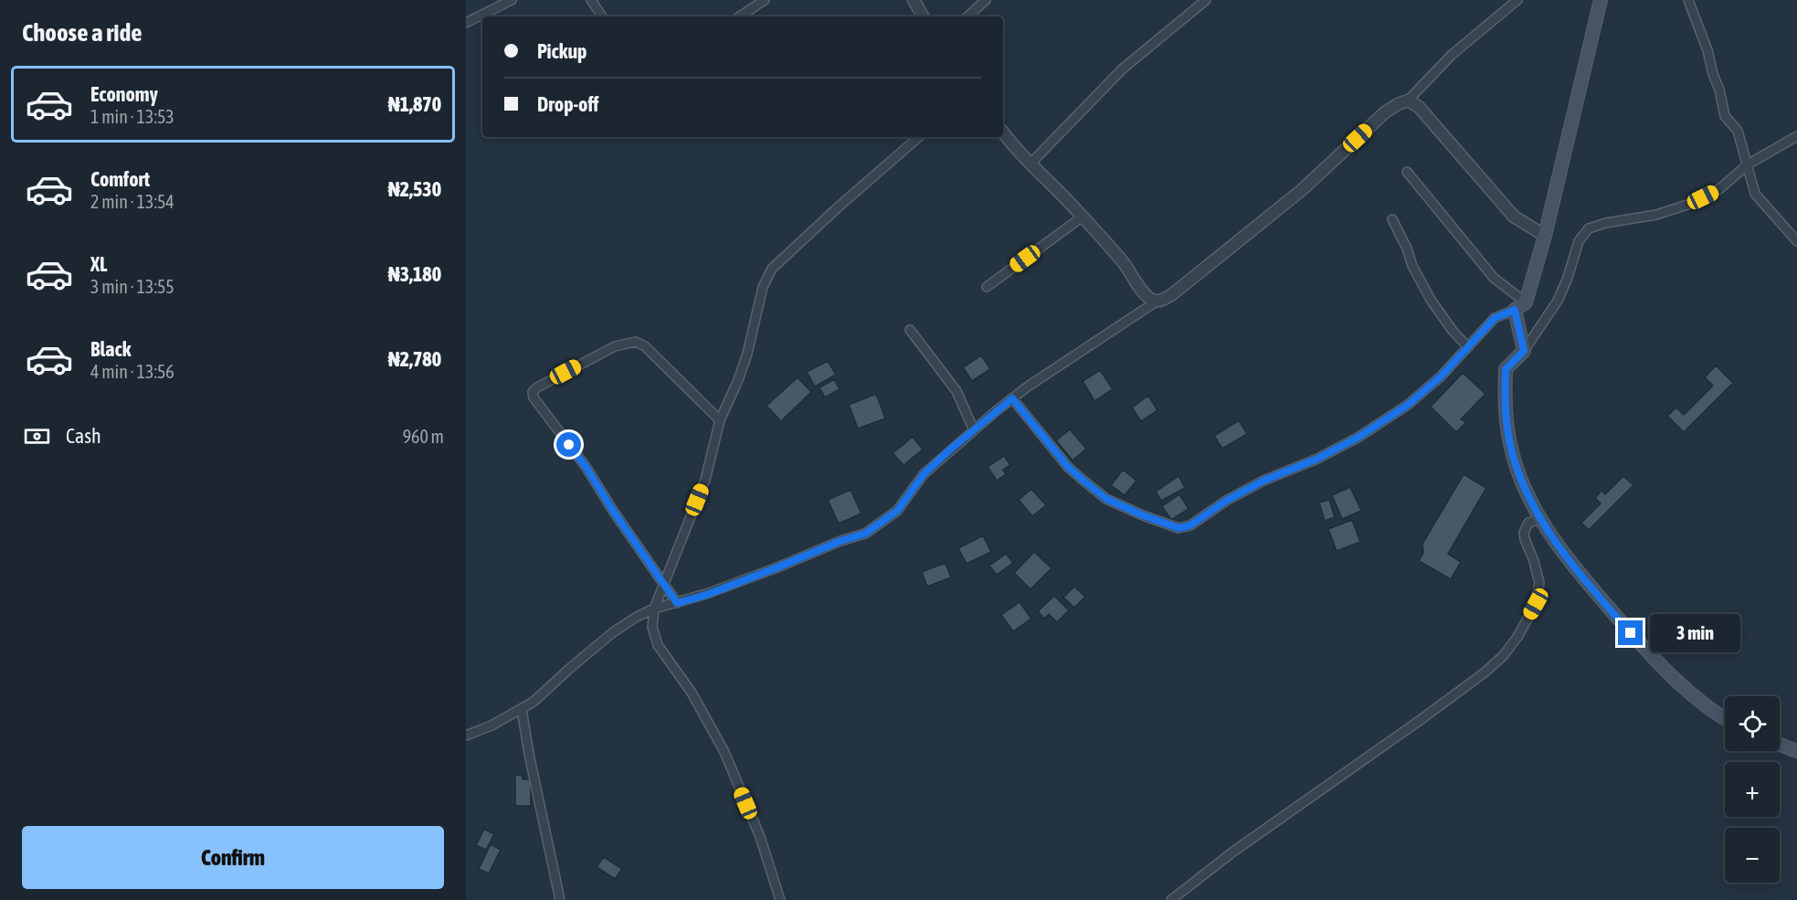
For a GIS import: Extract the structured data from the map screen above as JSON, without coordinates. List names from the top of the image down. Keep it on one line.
{"page":{"heading":"Choose a ride","banner":["Pickup","Drop-off"],"list":[{"name":"Economy","note":"1 min · 13:53","value":"₦1,870"},{"name":"Comfort","note":"2 min · 13:54","value":"₦2,530"},{"name":"XL","note":"3 min · 13:55","value":"₦3,180"},{"name":"Black","note":"4 min · 13:56","value":"₦2,780"}],"pay":["Cash","960 m"],"bubble":"3 min","map_buttons":["+","−"],"buttons":"Confirm"}}
